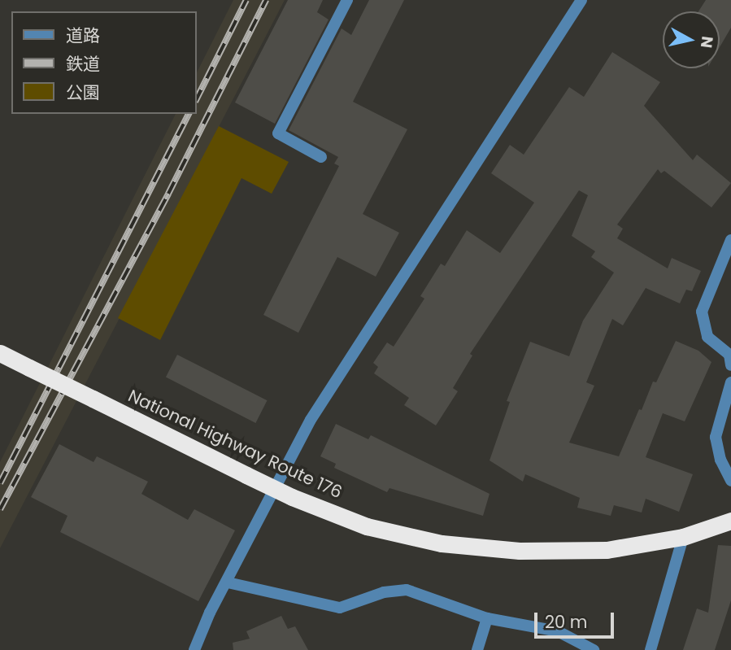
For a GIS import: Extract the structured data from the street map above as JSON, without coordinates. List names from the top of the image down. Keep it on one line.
{"streets":{"highway":["National Highway Route 176"]},"legend":["道路","鉄道","公園"],"scale_bar":"20 m","north":"right"}
